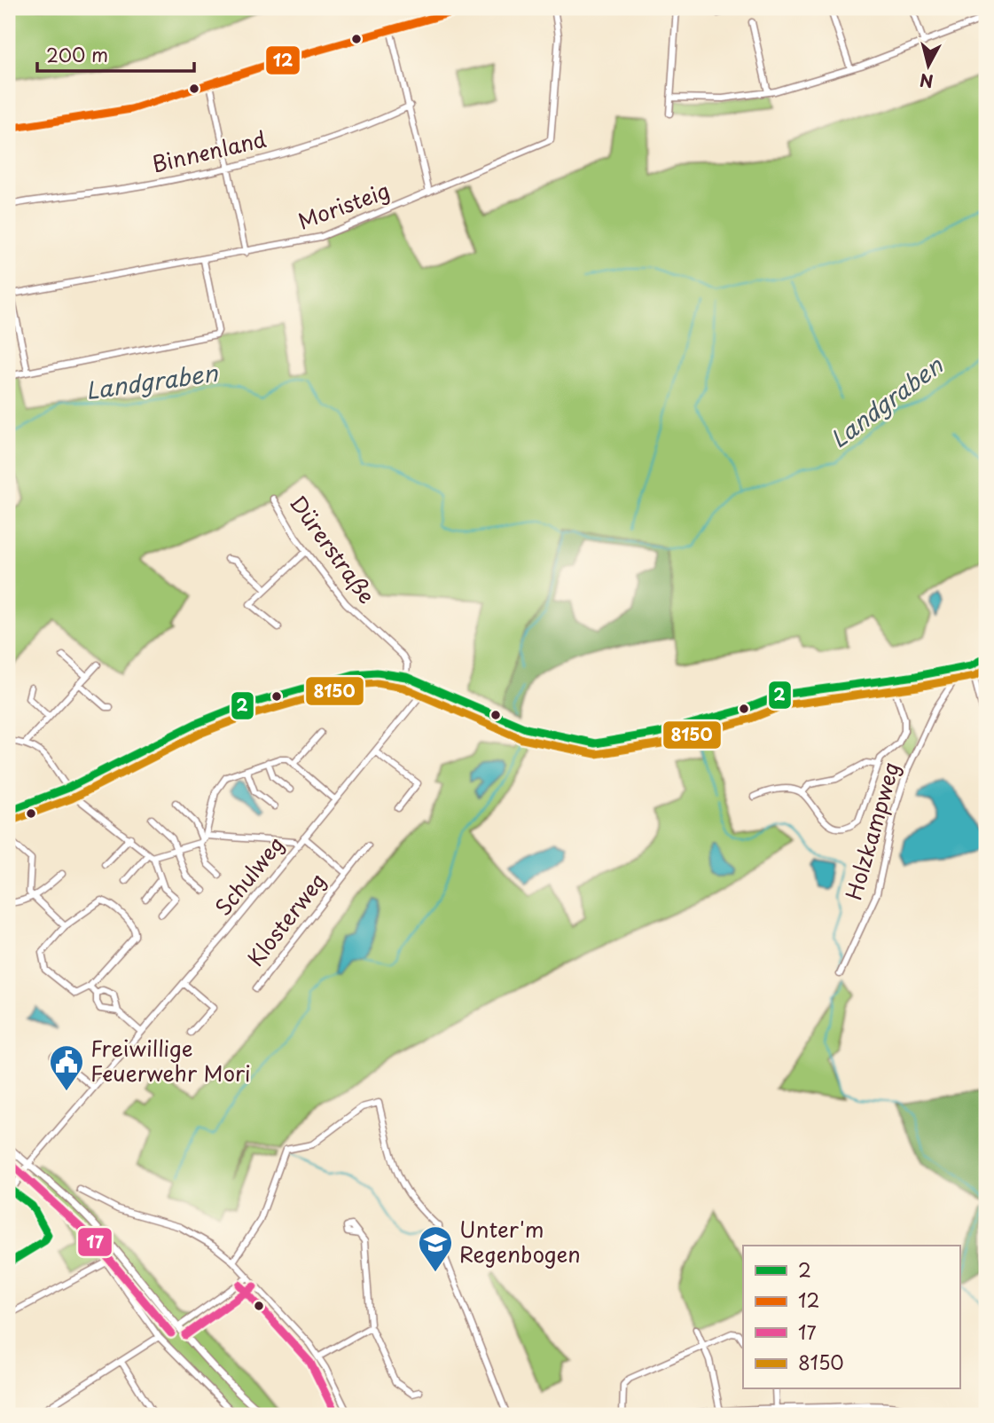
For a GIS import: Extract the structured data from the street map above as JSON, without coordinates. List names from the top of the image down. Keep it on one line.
{"streets":{"street":["Binnenland","Moristeig","Dürerstraße","Holzkampweg","Schulweg","Klosterweg"]},"crossings":[["Schulweg","Klosterweg"]],"water":["Landgraben"],"places":{"public building":["Freiwillige Feuerwehr Mori"],"school or university":["Unter'm Regenbogen"]},"lines":["transit line 12","transit line 2","transit line 8150","transit line 17"],"legend":["2","12","17","8150"],"scale_bar":"200 m","north":"bottom"}
